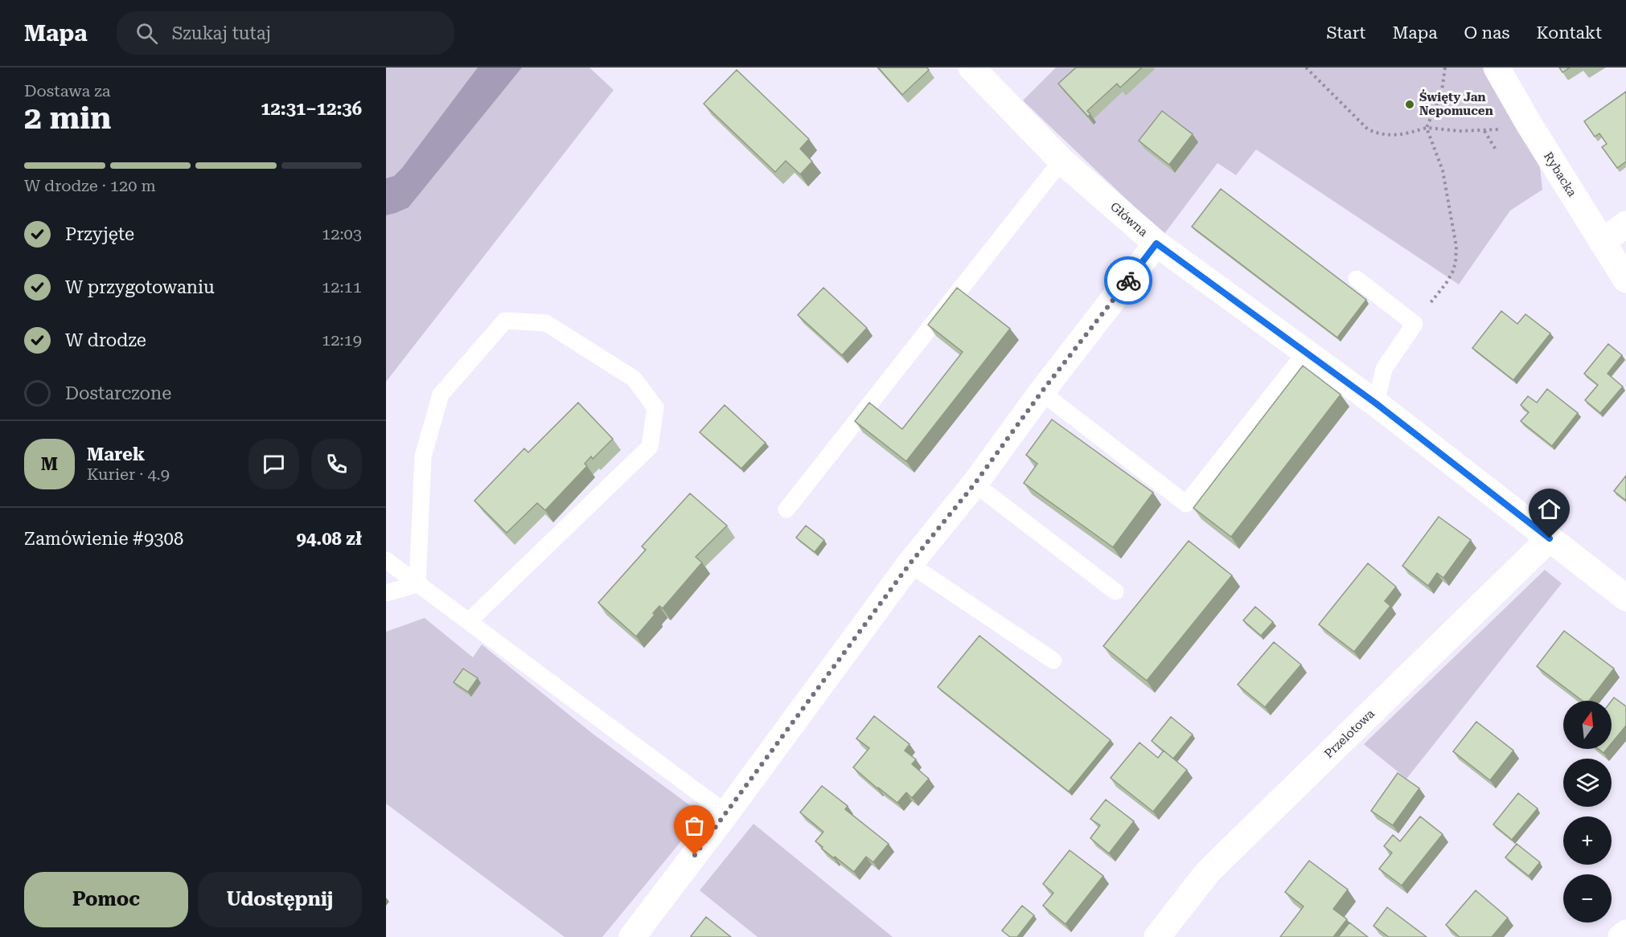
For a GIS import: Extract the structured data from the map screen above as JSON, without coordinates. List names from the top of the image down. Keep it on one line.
{"streets":{"street":["Rybacka","Główna","Przelotowa"]},"crossings":[["Główna","Przelotowa"]],"places":["Święty Jan Nepomucen"],"north":"top","page":{"header":"Mapa","search":"Szukaj tutaj","nav":["Start","Mapa","O nas","Kontakt"],"heading":["2 min","Dostawa za","12:31–12:36"],"panel":["Marek","Kurier · 4.9","Zamówienie #9308","94.08 zł"],"bar":"W drodze · 120 m","list":[["Przyjęte","12:03"],["W przygotowaniu","12:11"],["W drodze","12:19"],"Dostarczone"],"round":"M","map_buttons":["+","−"],"buttons":["Pomoc","Udostępnij"]}}
